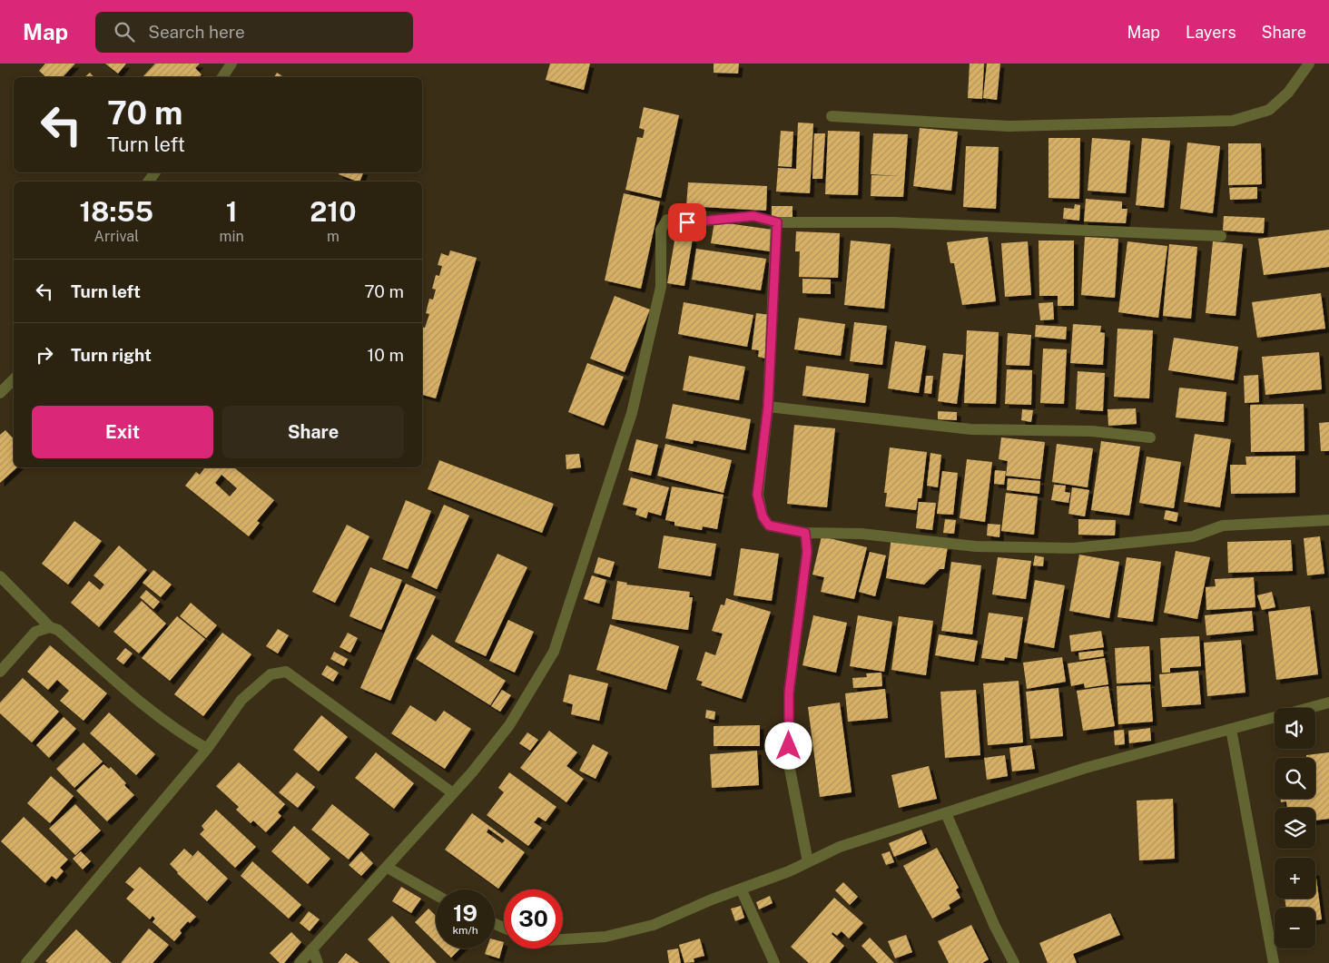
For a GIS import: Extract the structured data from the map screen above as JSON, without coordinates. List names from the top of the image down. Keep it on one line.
{"page":{"header":"Map","search":"Search here","nav":["Map","Layers","Share"],"turn":["70 m","Turn left"],"eta":["18:55","Arrival","1","min","210","m"],"list":[{"name":"Turn left","value":"70 m"},{"name":"Turn right","value":"10 m"}],"buttons":["Exit","Share"],"map_buttons":["+","−"],"speed":"19 km/h","limit":"30"}}
